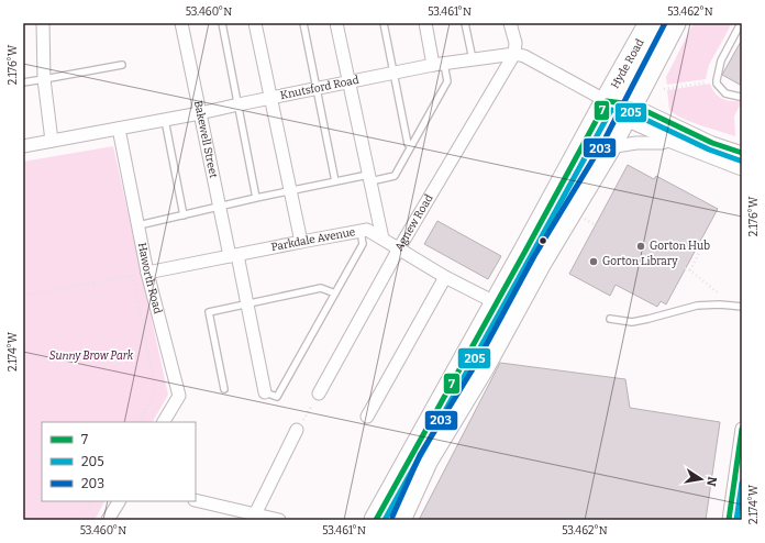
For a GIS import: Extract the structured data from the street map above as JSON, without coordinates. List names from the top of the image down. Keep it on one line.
{"streets":{"highway":["Hyde Road"],"street":["Knutsford Road","Bakewell Street","Agnew Road","Parkdale Avenue","Haworth Road"]},"crossings":[["Hyde Road","Knutsford Road"],["Hyde Road","Parkdale Avenue"],["Knutsford Road","Bakewell Street"],["Knutsford Road","Agnew Road"],["Knutsford Road","Haworth Road"],["Bakewell Street","Parkdale Avenue"],["Agnew Road","Parkdale Avenue"],["Parkdale Avenue","Haworth Road"]],"parks":["Sunny Brow Park"],"places":["Gorton Hub","Gorton Library"],"lines":["transit line 203","transit line 7","transit line 205"],"legend":["7","205","203"],"north":"right","coordinates":["53.460°N","53.461°N","53.462°N","2.176°W","2.174°W"]}
